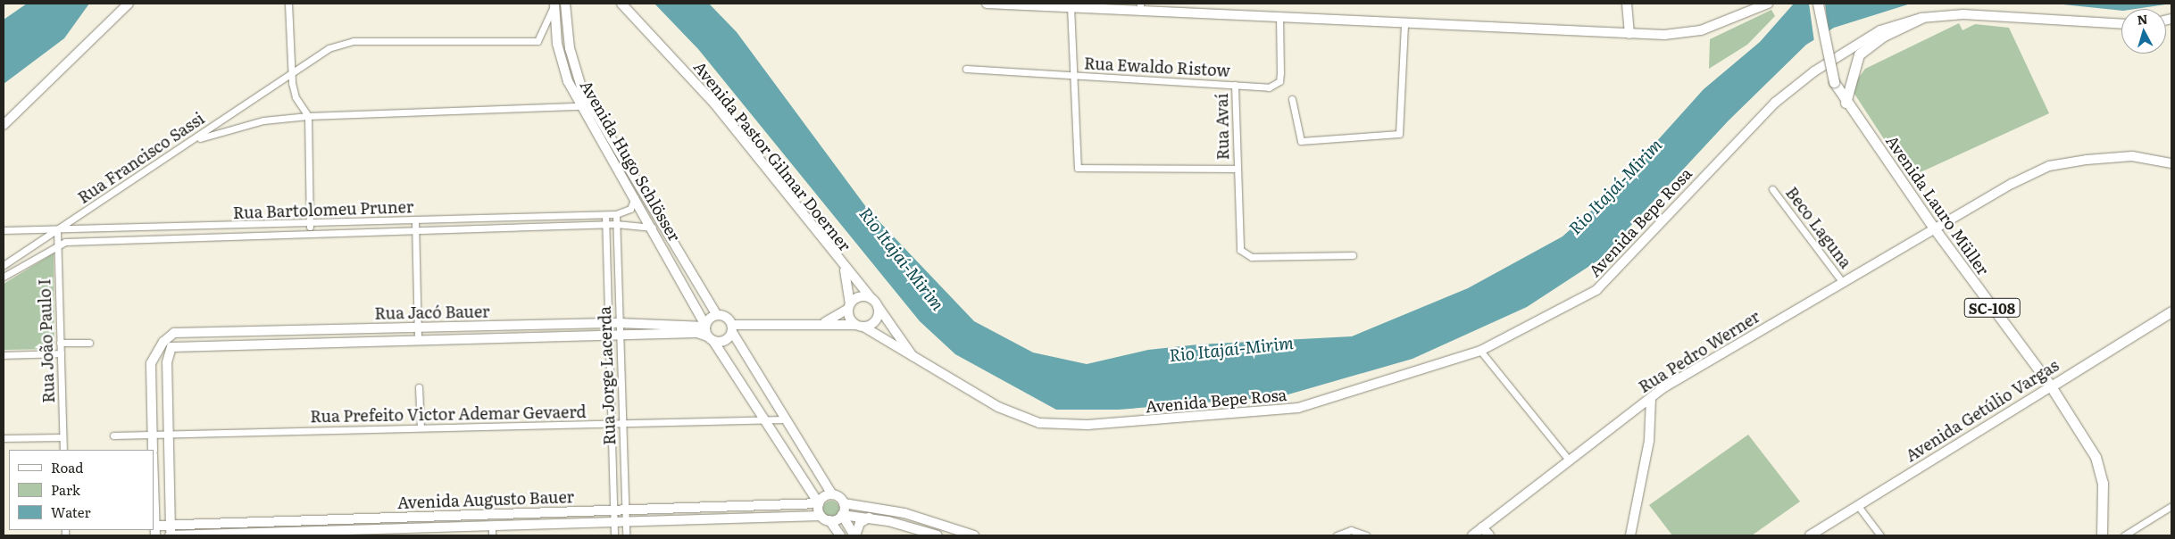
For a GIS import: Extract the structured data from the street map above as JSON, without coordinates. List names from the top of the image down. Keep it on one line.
{"streets":{"main road":["Avenida Pastor Gilmar Doerner","Avenida Hugo Schlösser","Avenida Lauro Müller","Avenida Bepe Rosa","SC-108","Rua Jacó Bauer","Rua Pedro Werner","Avenida Getúlio Vargas","Avenida Augusto Bauer"],"street":["Rua Ewaldo Ristow","Rua Avaí","Rua Francisco Sassi","Rua Bartolomeu Pruner","Beco Laguna","Rua João Paulo I","Rua Jorge Lacerda","Rua Prefeito Victor Ademar Gevaerd"]},"crossings":[["Rua Ewaldo Ristow","Rua Avaí"],["Avenida Pastor Gilmar Doerner","Avenida Bepe Rosa"],["Rua Francisco Sassi","Avenida Hugo Schlösser"],["Rua Francisco Sassi","Rua Bartolomeu Pruner"],["Rua Francisco Sassi","Rua João Paulo I"],["Avenida Hugo Schlösser","Rua Bartolomeu Pruner"],["Avenida Hugo Schlösser","Rua Jacó Bauer"],["Avenida Lauro Müller","SC-108"],["Avenida Lauro Müller","Rua Pedro Werner"],["Avenida Lauro Müller","Avenida Getúlio Vargas"],["Rua Bartolomeu Pruner","Rua João Paulo I"],["Rua Bartolomeu Pruner","Rua Jorge Lacerda"],["Beco Laguna","Rua Pedro Werner"],["SC-108","Avenida Getúlio Vargas"],["Rua Jacó Bauer","Rua Jorge Lacerda"],["Rua Jorge Lacerda","Rua Prefeito Victor Ademar Gevaerd"],["Rua Jorge Lacerda","Avenida Augusto Bauer"]],"water":["Rio Itajaí-Mirim"],"legend":["Road","Park","Water"],"north":"top"}
